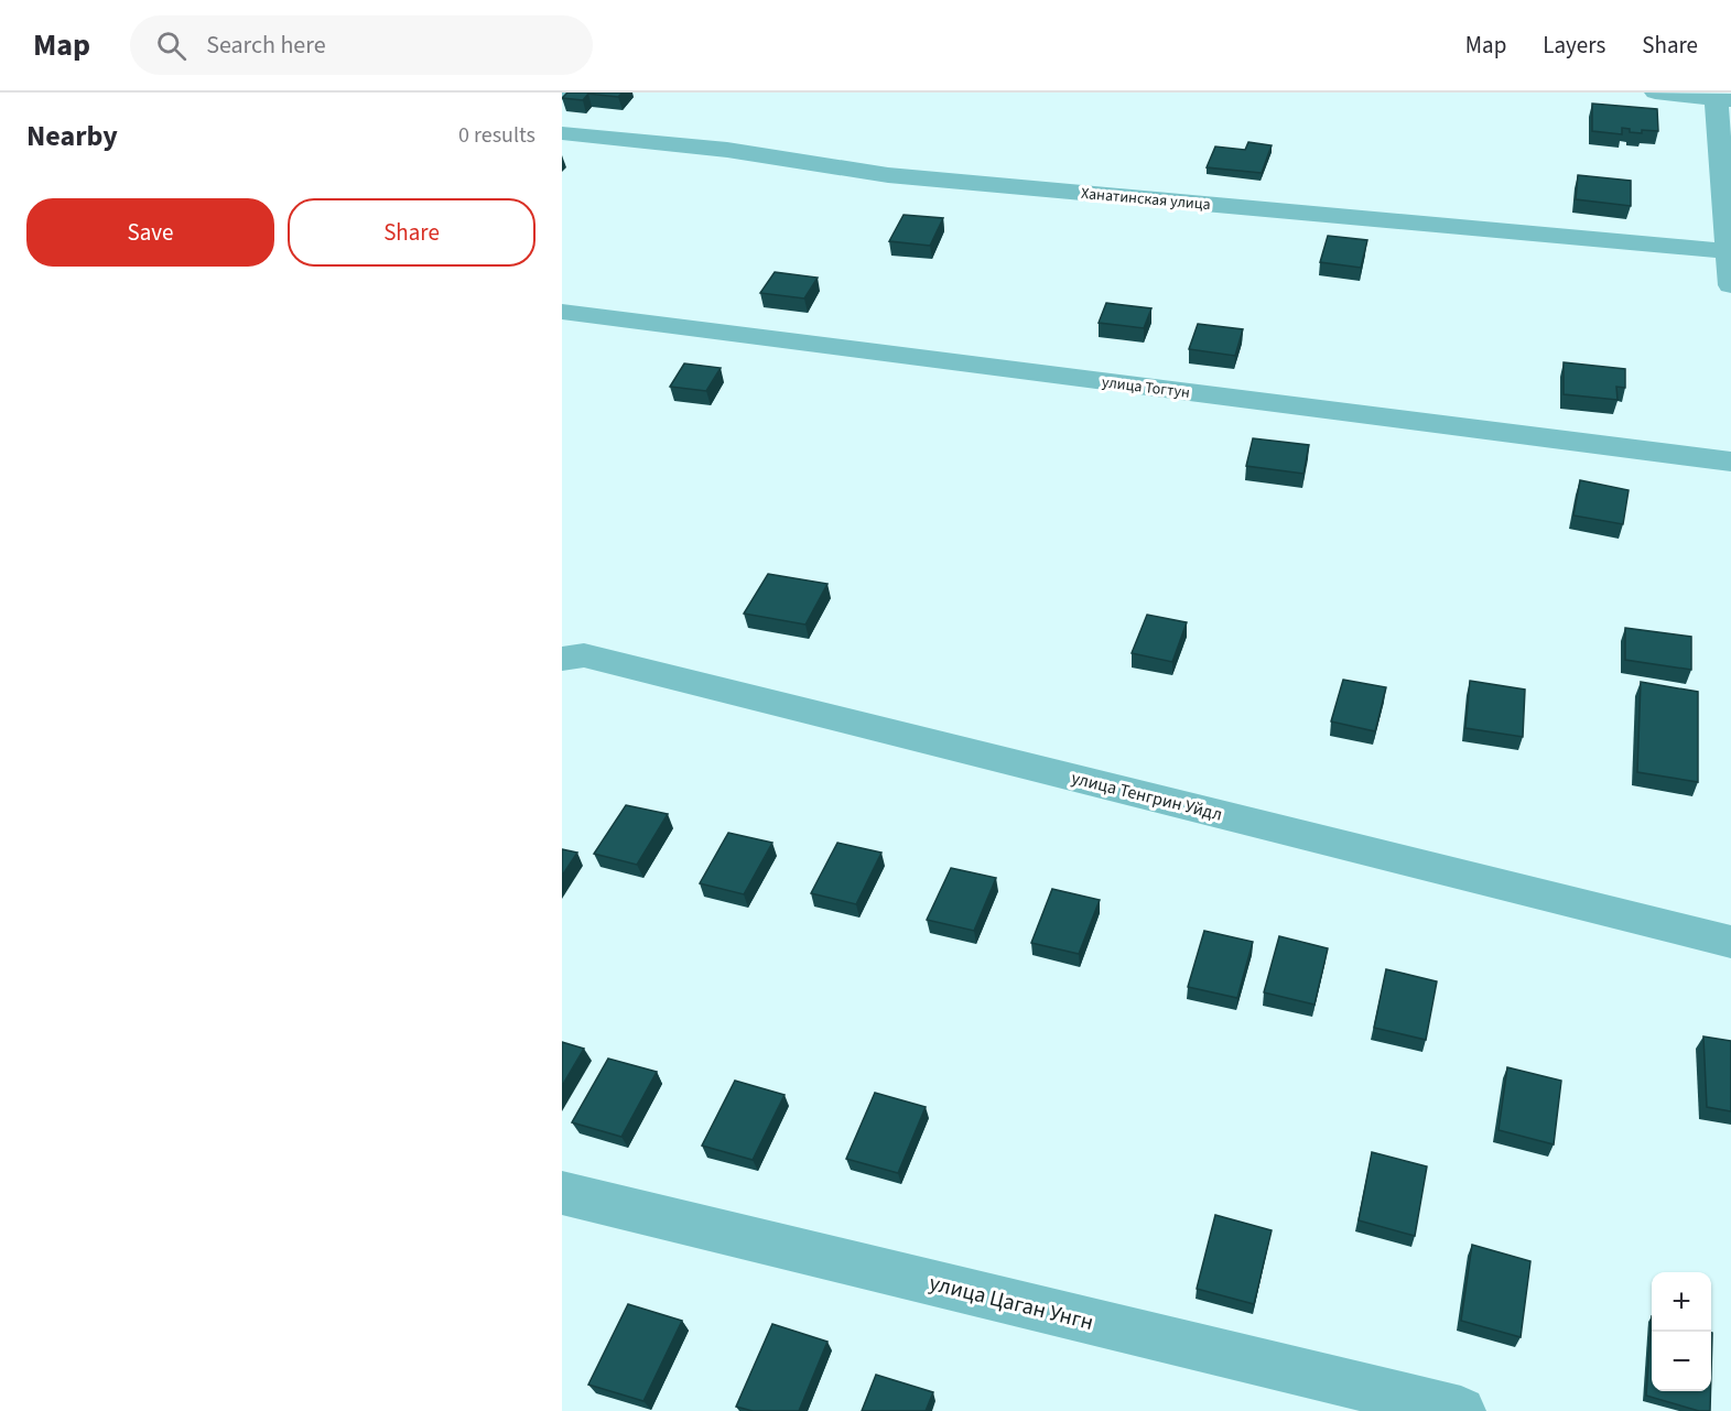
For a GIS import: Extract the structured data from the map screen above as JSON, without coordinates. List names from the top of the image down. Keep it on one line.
{"streets":{"street":["Ханатинская улица","улица Тогтун","улица Тенгрин Уйдл","улица Цаган Унгн"]},"page":{"header":"Map","search":"Search here","nav":["Map","Layers","Share"],"heading":["Nearby","0 results"],"buttons":["Save","Share"],"map_buttons":["+","−"]}}
